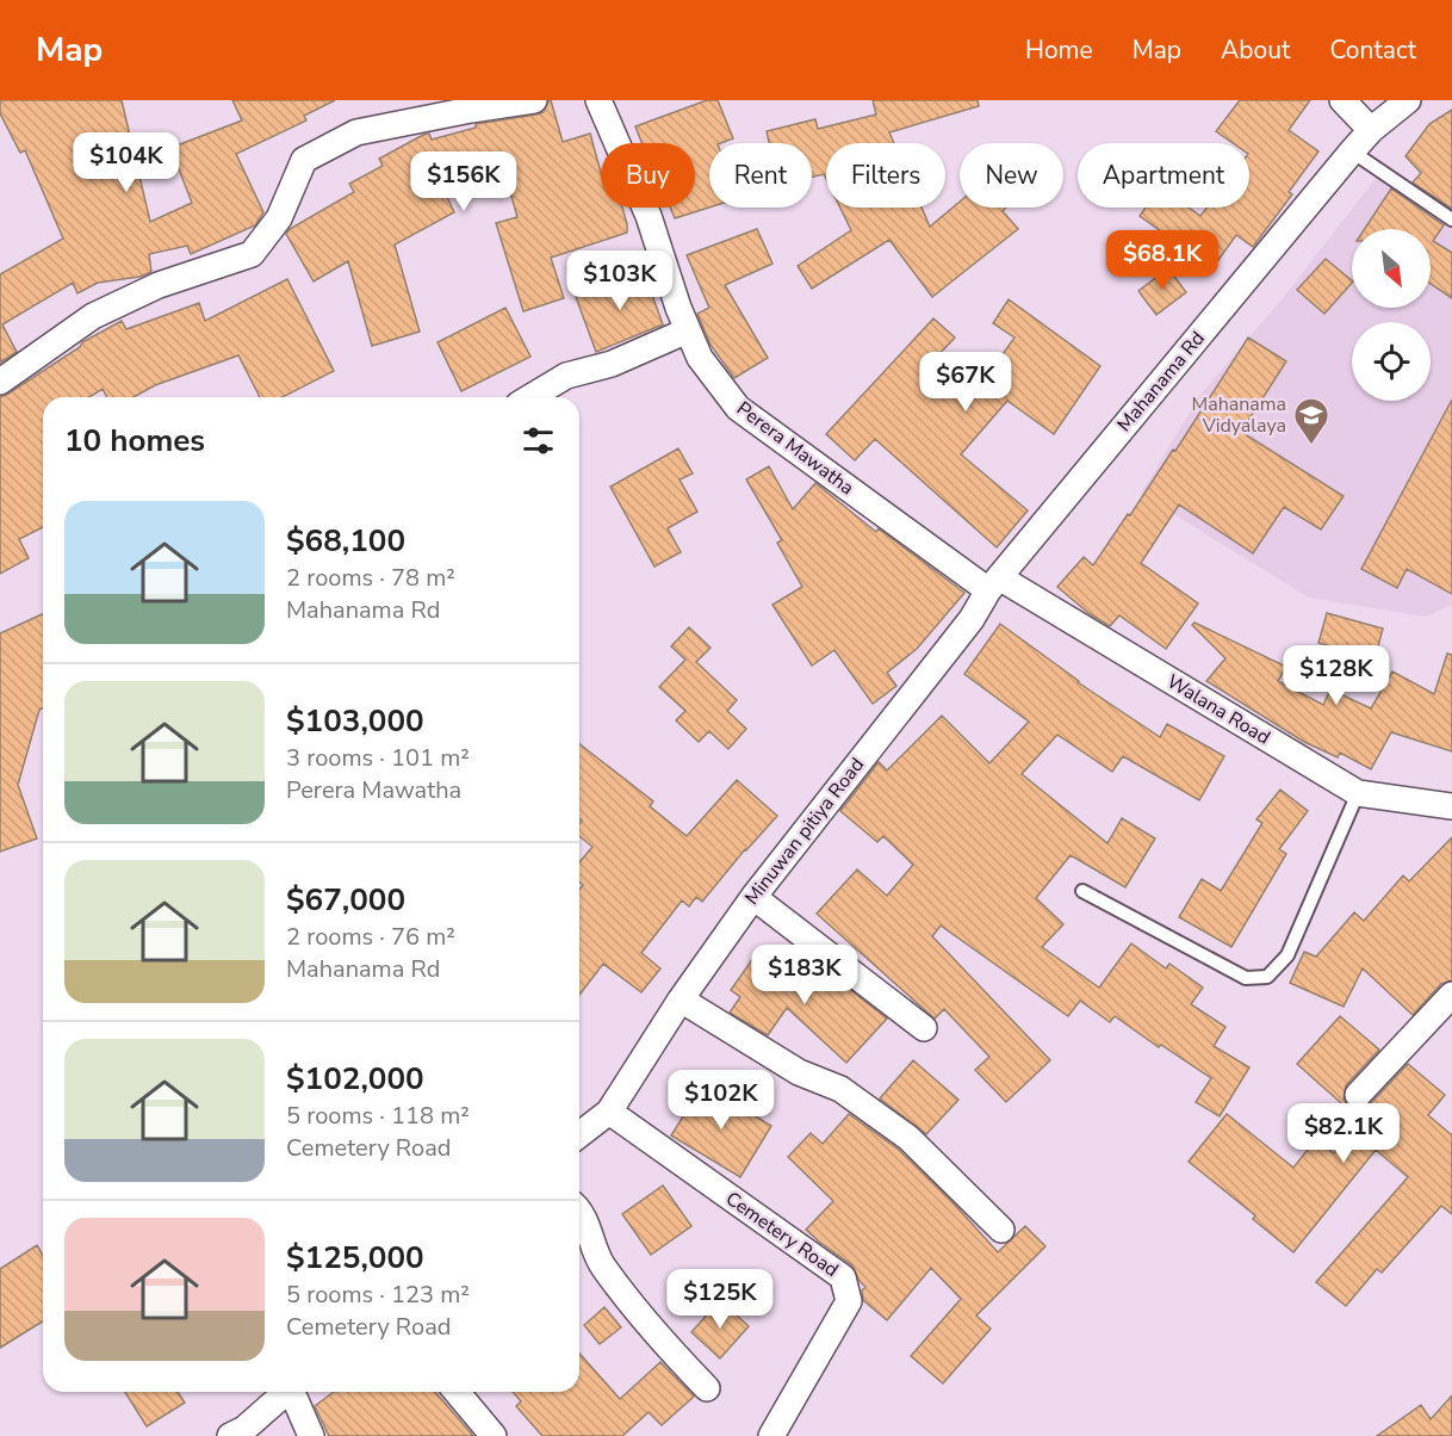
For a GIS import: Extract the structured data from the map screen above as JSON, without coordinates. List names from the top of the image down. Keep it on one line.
{"streets":{"street":["Mahanama Rd","Perera Mawatha","Walana Road","Minuwan pitiya Road","Cemetery Road"]},"crossings":[["Mahanama Rd","Perera Mawatha"],["Mahanama Rd","Walana Road"],["Mahanama Rd","Minuwan pitiya Road"],["Perera Mawatha","Walana Road"],["Perera Mawatha","Minuwan pitiya Road"],["Walana Road","Minuwan pitiya Road"],["Minuwan pitiya Road","Cemetery Road"]],"places":{"school or university":["Mahanama Vidyalaya"]},"north":"bottom right","page":{"header":"Map","nav":["Home","Map","About","Contact"],"price":["$104K","$156K","$68.1K","$103K","$67K","$128K","$183K","$102K","$82.1K","$125K"],"chip":["Buy","Rent","Filters","New","Apartment"],"heading":"10 homes","list":[{"name":"$68,100","note":"2 rooms · 78 m² · Mahanama Rd"},{"name":"$103,000","note":"3 rooms · 101 m² · Perera Mawatha"},{"name":"$67,000","note":"2 rooms · 76 m² · Mahanama Rd"},{"name":"$102,000","note":"5 rooms · 118 m² · Cemetery Road"},{"name":"$125,000","note":"5 rooms · 123 m² · Cemetery Road"}]}}
